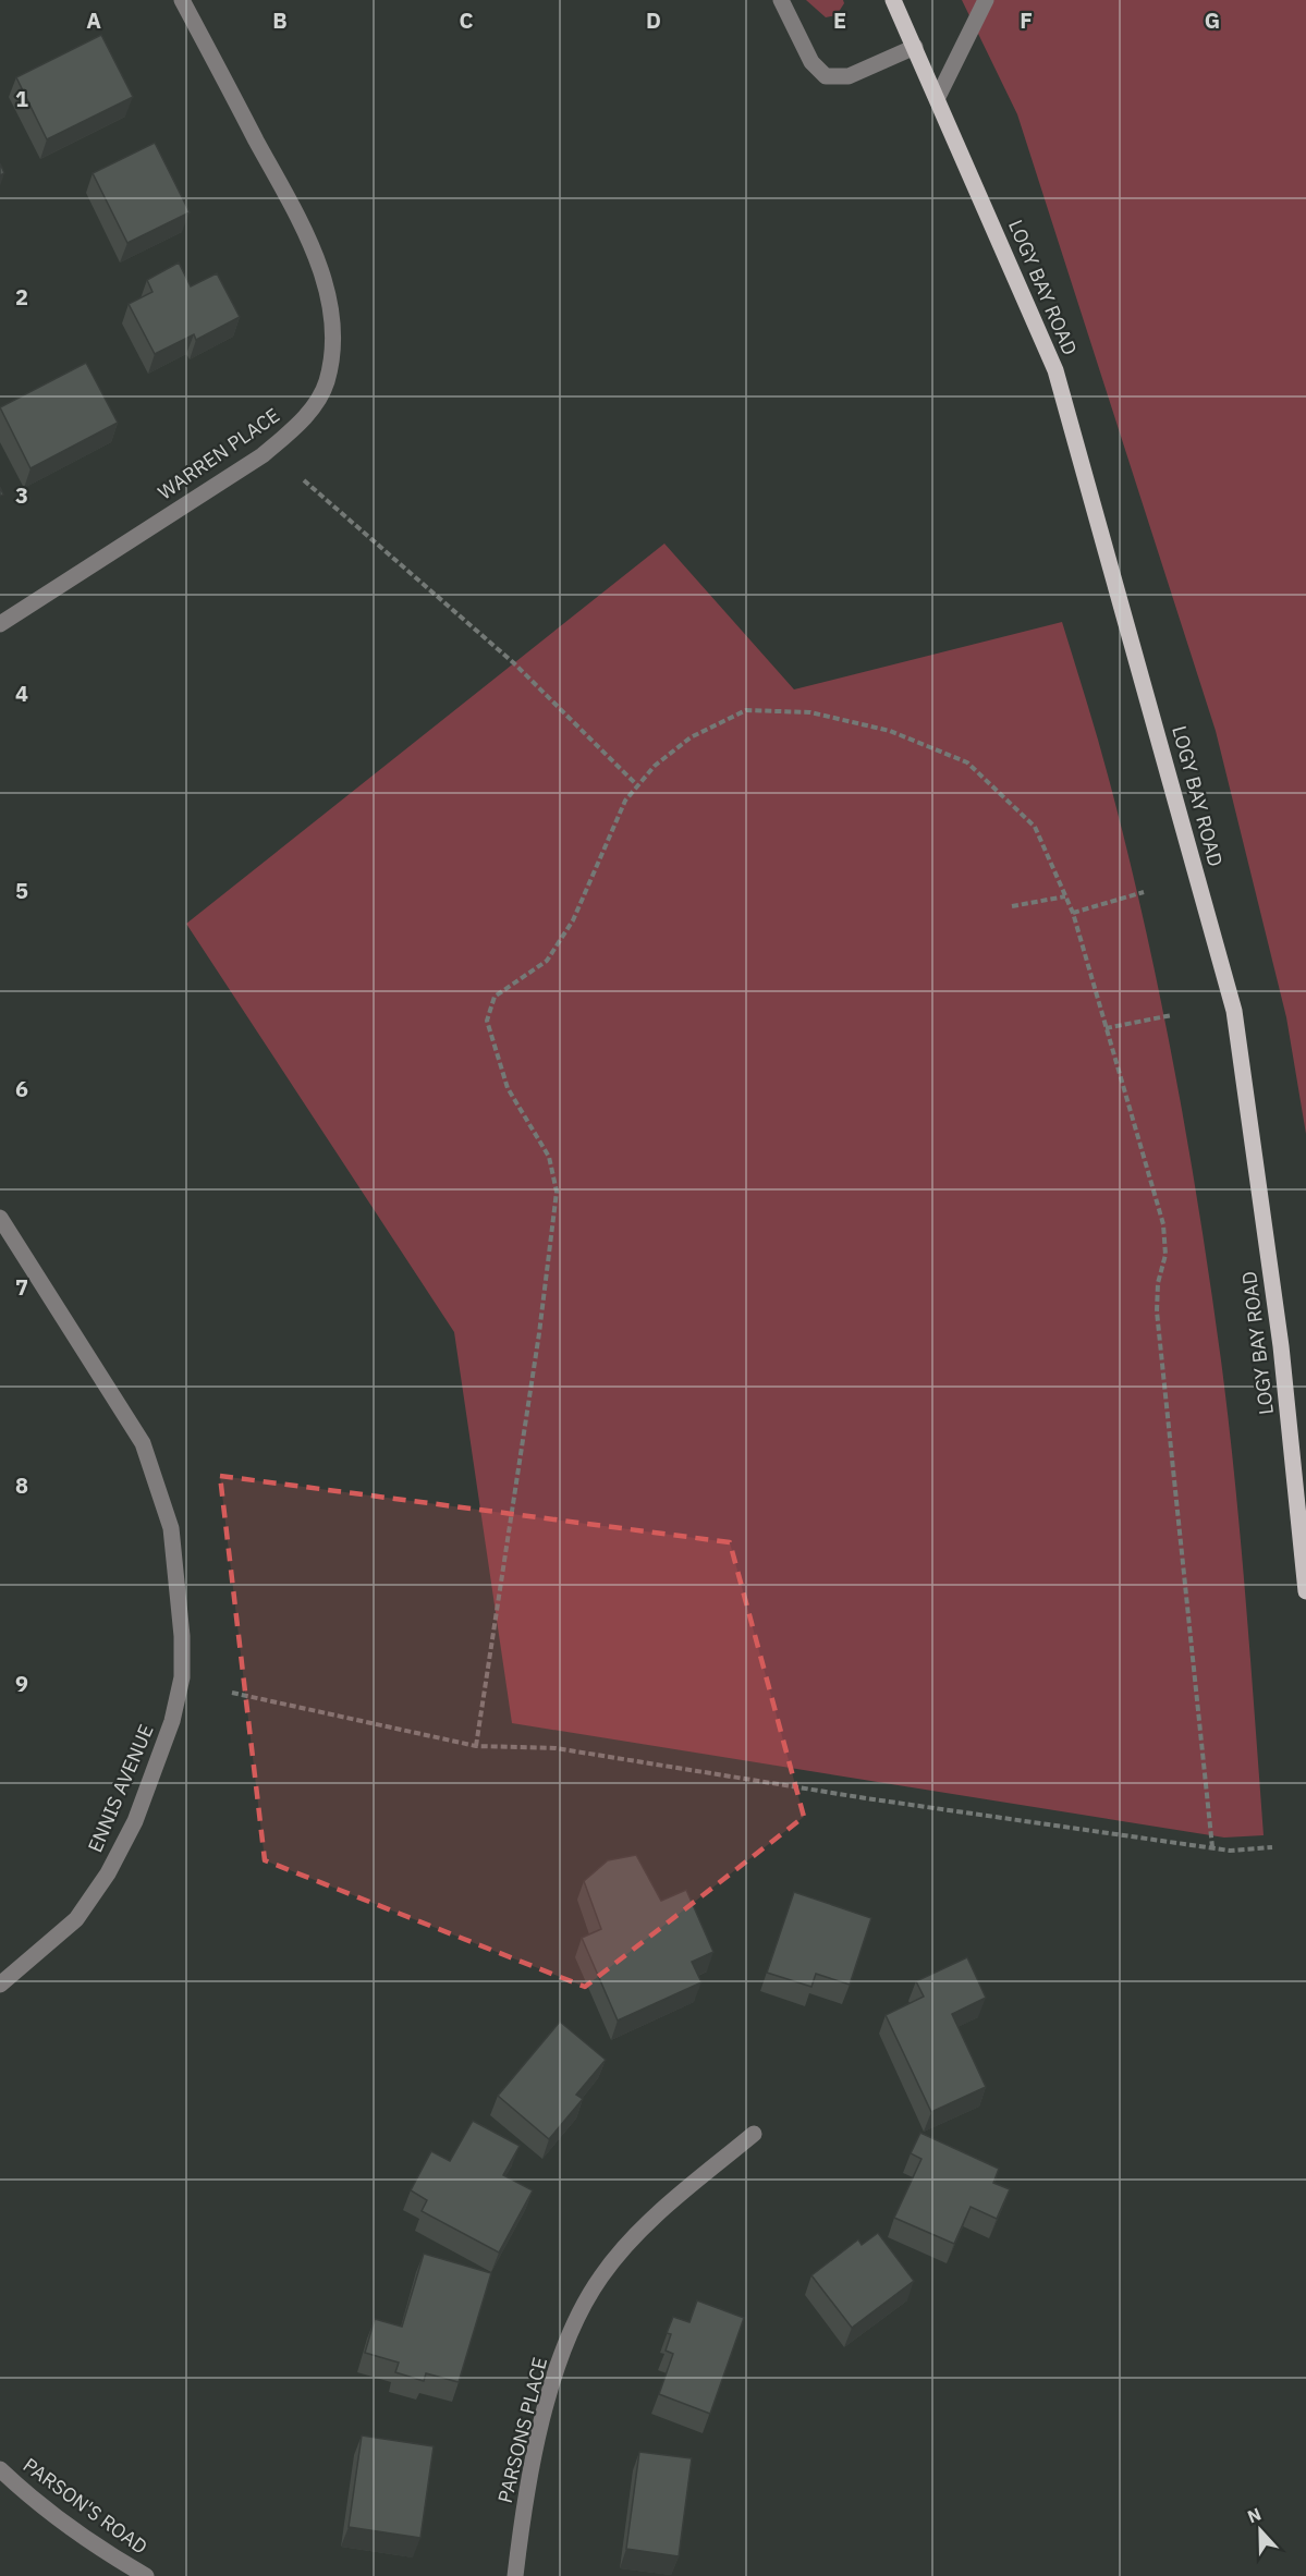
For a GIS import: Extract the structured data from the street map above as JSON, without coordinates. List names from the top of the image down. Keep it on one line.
{"streets":{"main road":["LOGY BAY ROAD"],"street":["WARREN PLACE","ENNIS AVENUE","PARSONS PLACE","PARSON'S ROAD"]},"north":"top","grid":{"columns":["A","B","C","D","E","F","G"],"rows":["1","2","3","4","5","6","7","8","9"]}}
